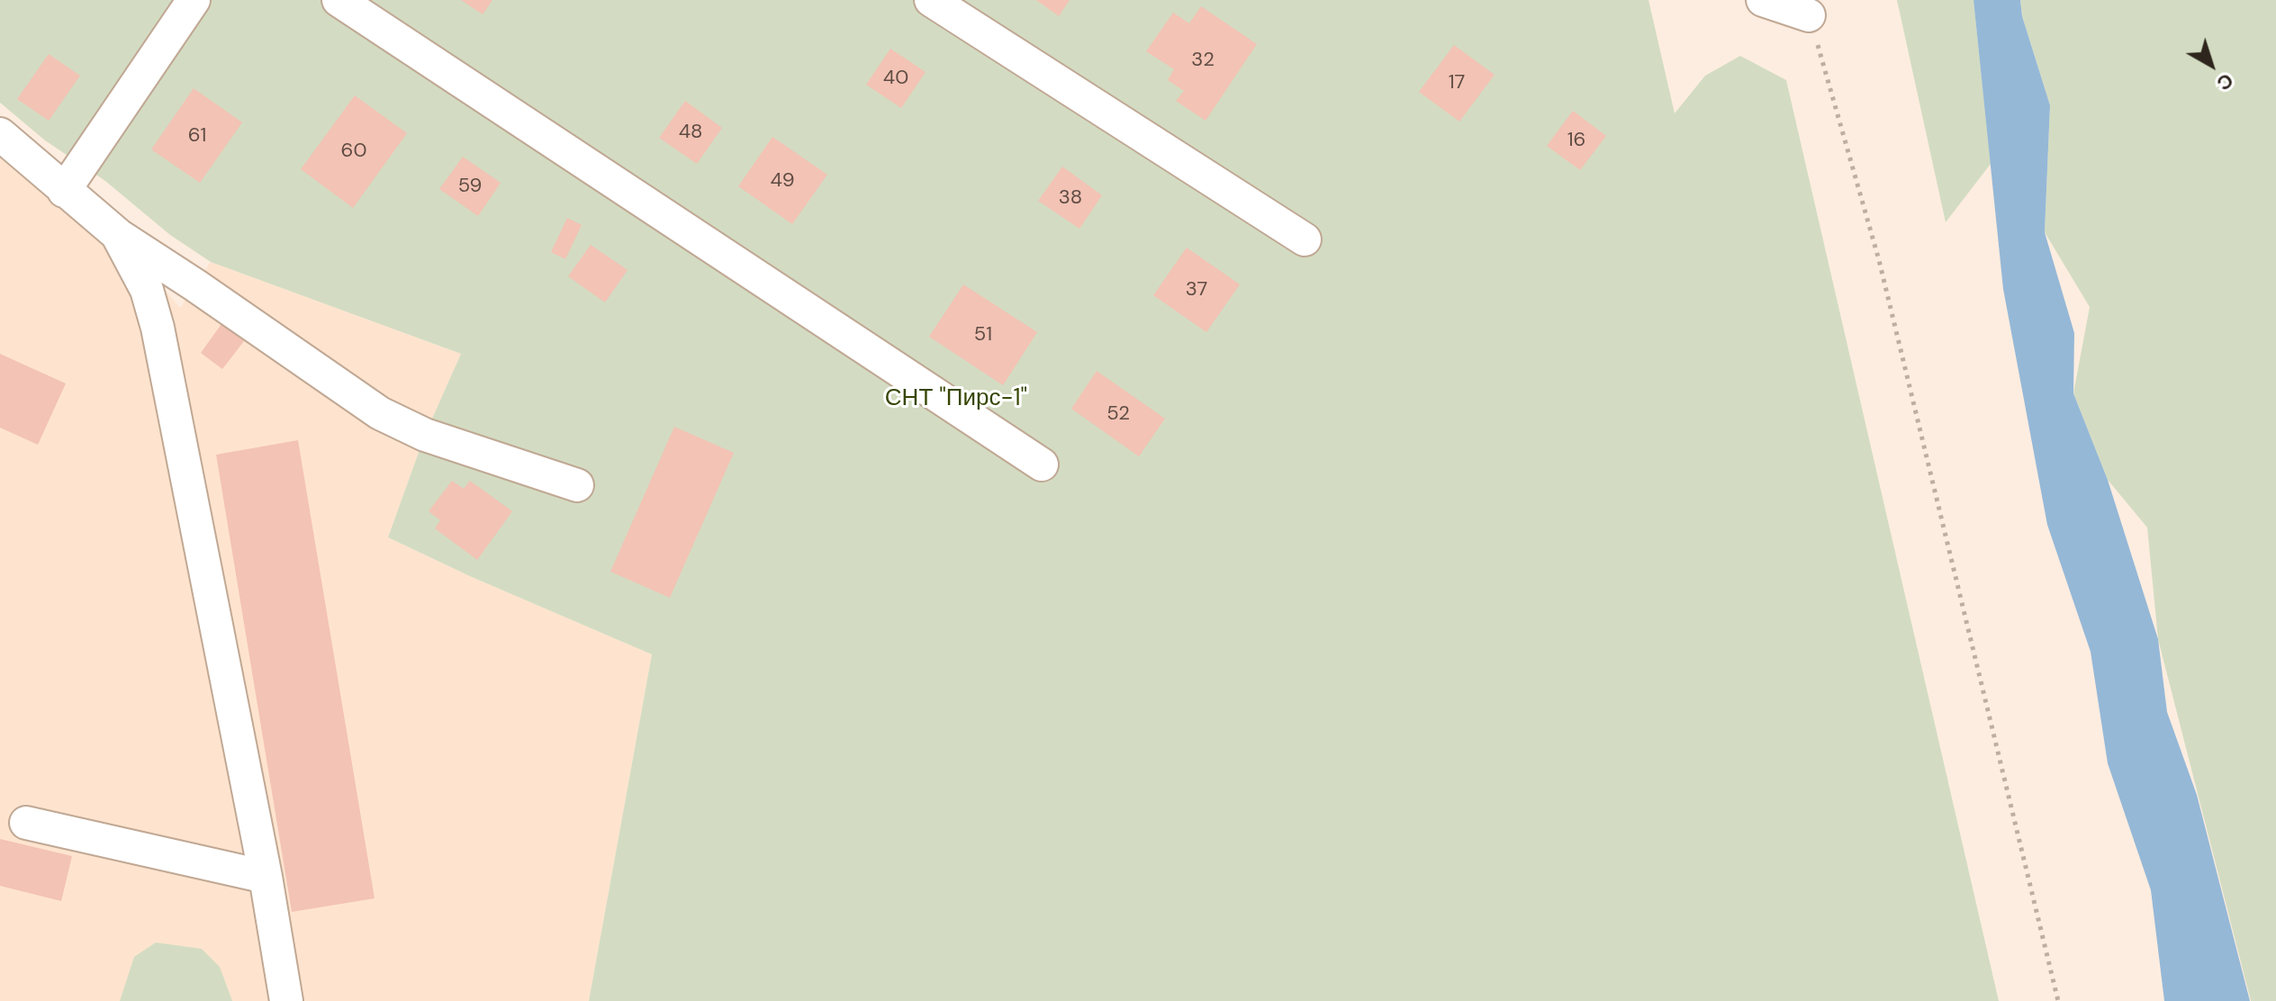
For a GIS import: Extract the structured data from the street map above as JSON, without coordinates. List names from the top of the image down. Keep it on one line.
{"parks":["СНТ \"Пирс-1\""],"house_numbers":["32","40","17","48","61","16","60","49","59","38","37","51","52"],"north":"bottom right"}
